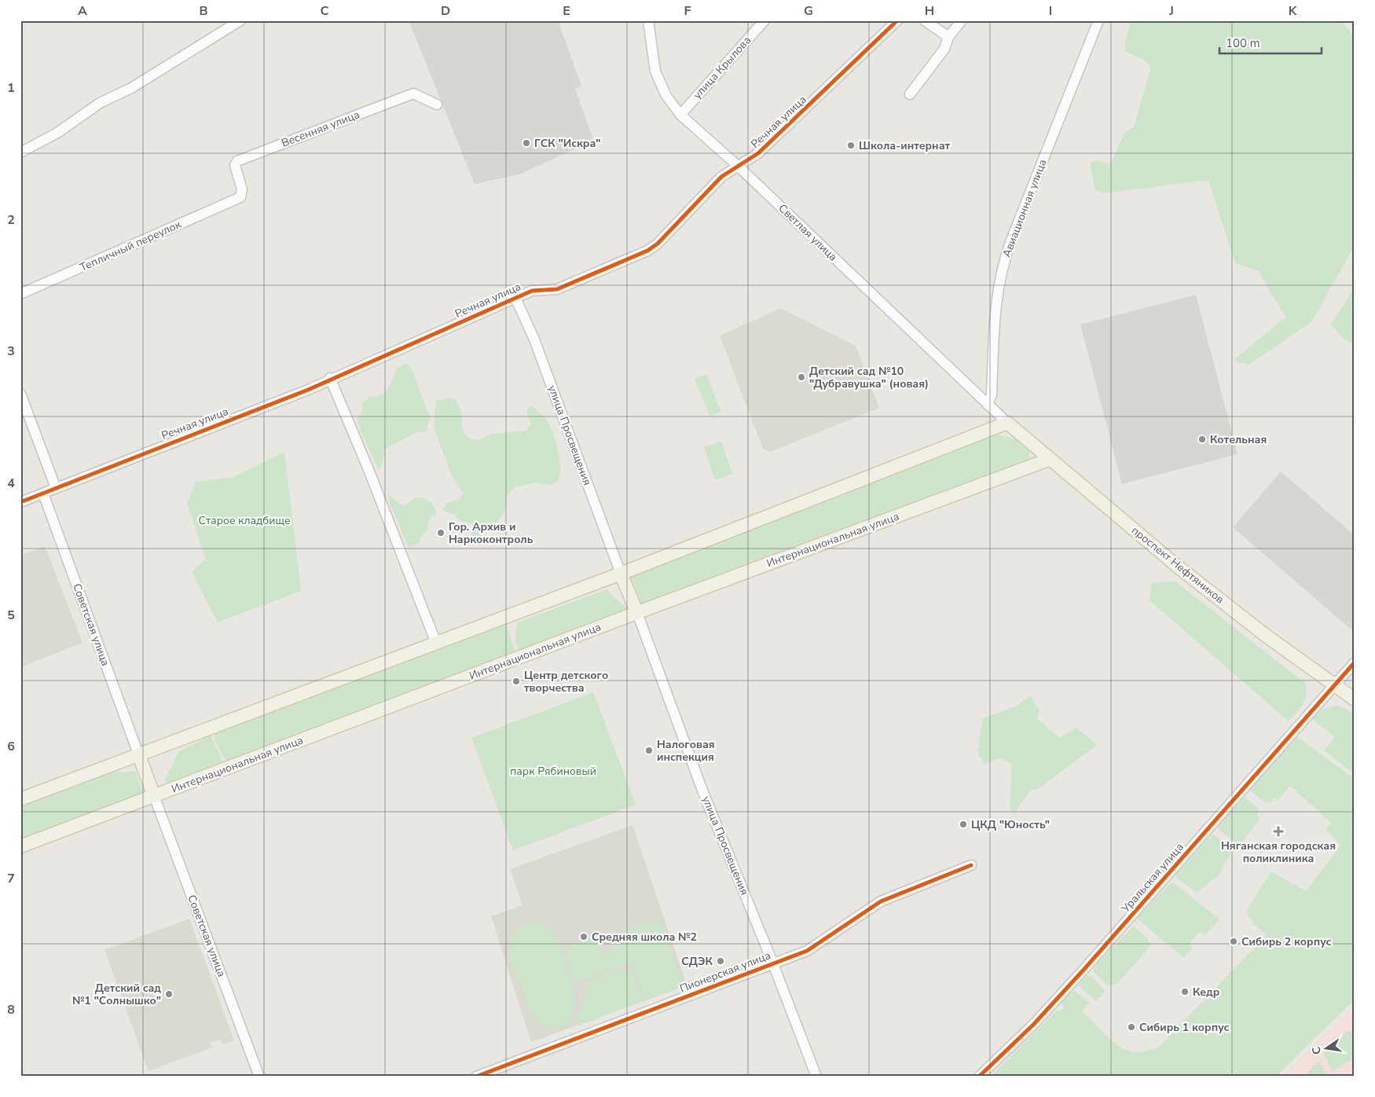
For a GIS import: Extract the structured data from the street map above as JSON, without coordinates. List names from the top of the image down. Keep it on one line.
{"streets":{"main road":["Интернациональная улица","проспект Нефтяников"],"street":["улица Крылова","Речная улица","Весенняя улица","Авиационная улица","Светлая улица","Тепличный переулок","улица Просвещения","Советская улица","Уральская улица","Пионерская улица"]},"crossings":[["улица Крылова","Светлая улица"],["Речная улица","Светлая улица"],["Речная улица","улица Просвещения"],["Речная улица","Советская улица"],["Весенняя улица","Тепличный переулок"],["Авиационная улица","Светлая улица"],["Светлая улица","проспект Нефтяников"],["улица Просвещения","Интернациональная улица"],["улица Просвещения","Пионерская улица"],["Интернациональная улица","проспект Нефтяников"],["Интернациональная улица","Советская улица"],["проспект Нефтяников","Уральская улица"]],"parks":["Старое кладбище","парк Рябиновый"],"places":{"other":["ГСК \"Искра\"","Школа-интернат","Детский сад №10 \"Дубравушка\" (новая)","Котельная","Гор. Архив и Наркоконтроль","Центр детского творчества","Налоговая инспекция","ЦКД \"Юность\"","Средняя школа №2","Сибирь 2 корпус","СДЭК","Кедр","Детский сад №1 \"Солнышко\"","Сибирь 1 корпус"],"health":["Няганская городская поликлиника"]},"scale_bar":"100 m","north":"left","grid":{"columns":["A","B","C","D","E","F","G","H","I","J","K"],"rows":["1","2","3","4","5","6","7","8"]}}
